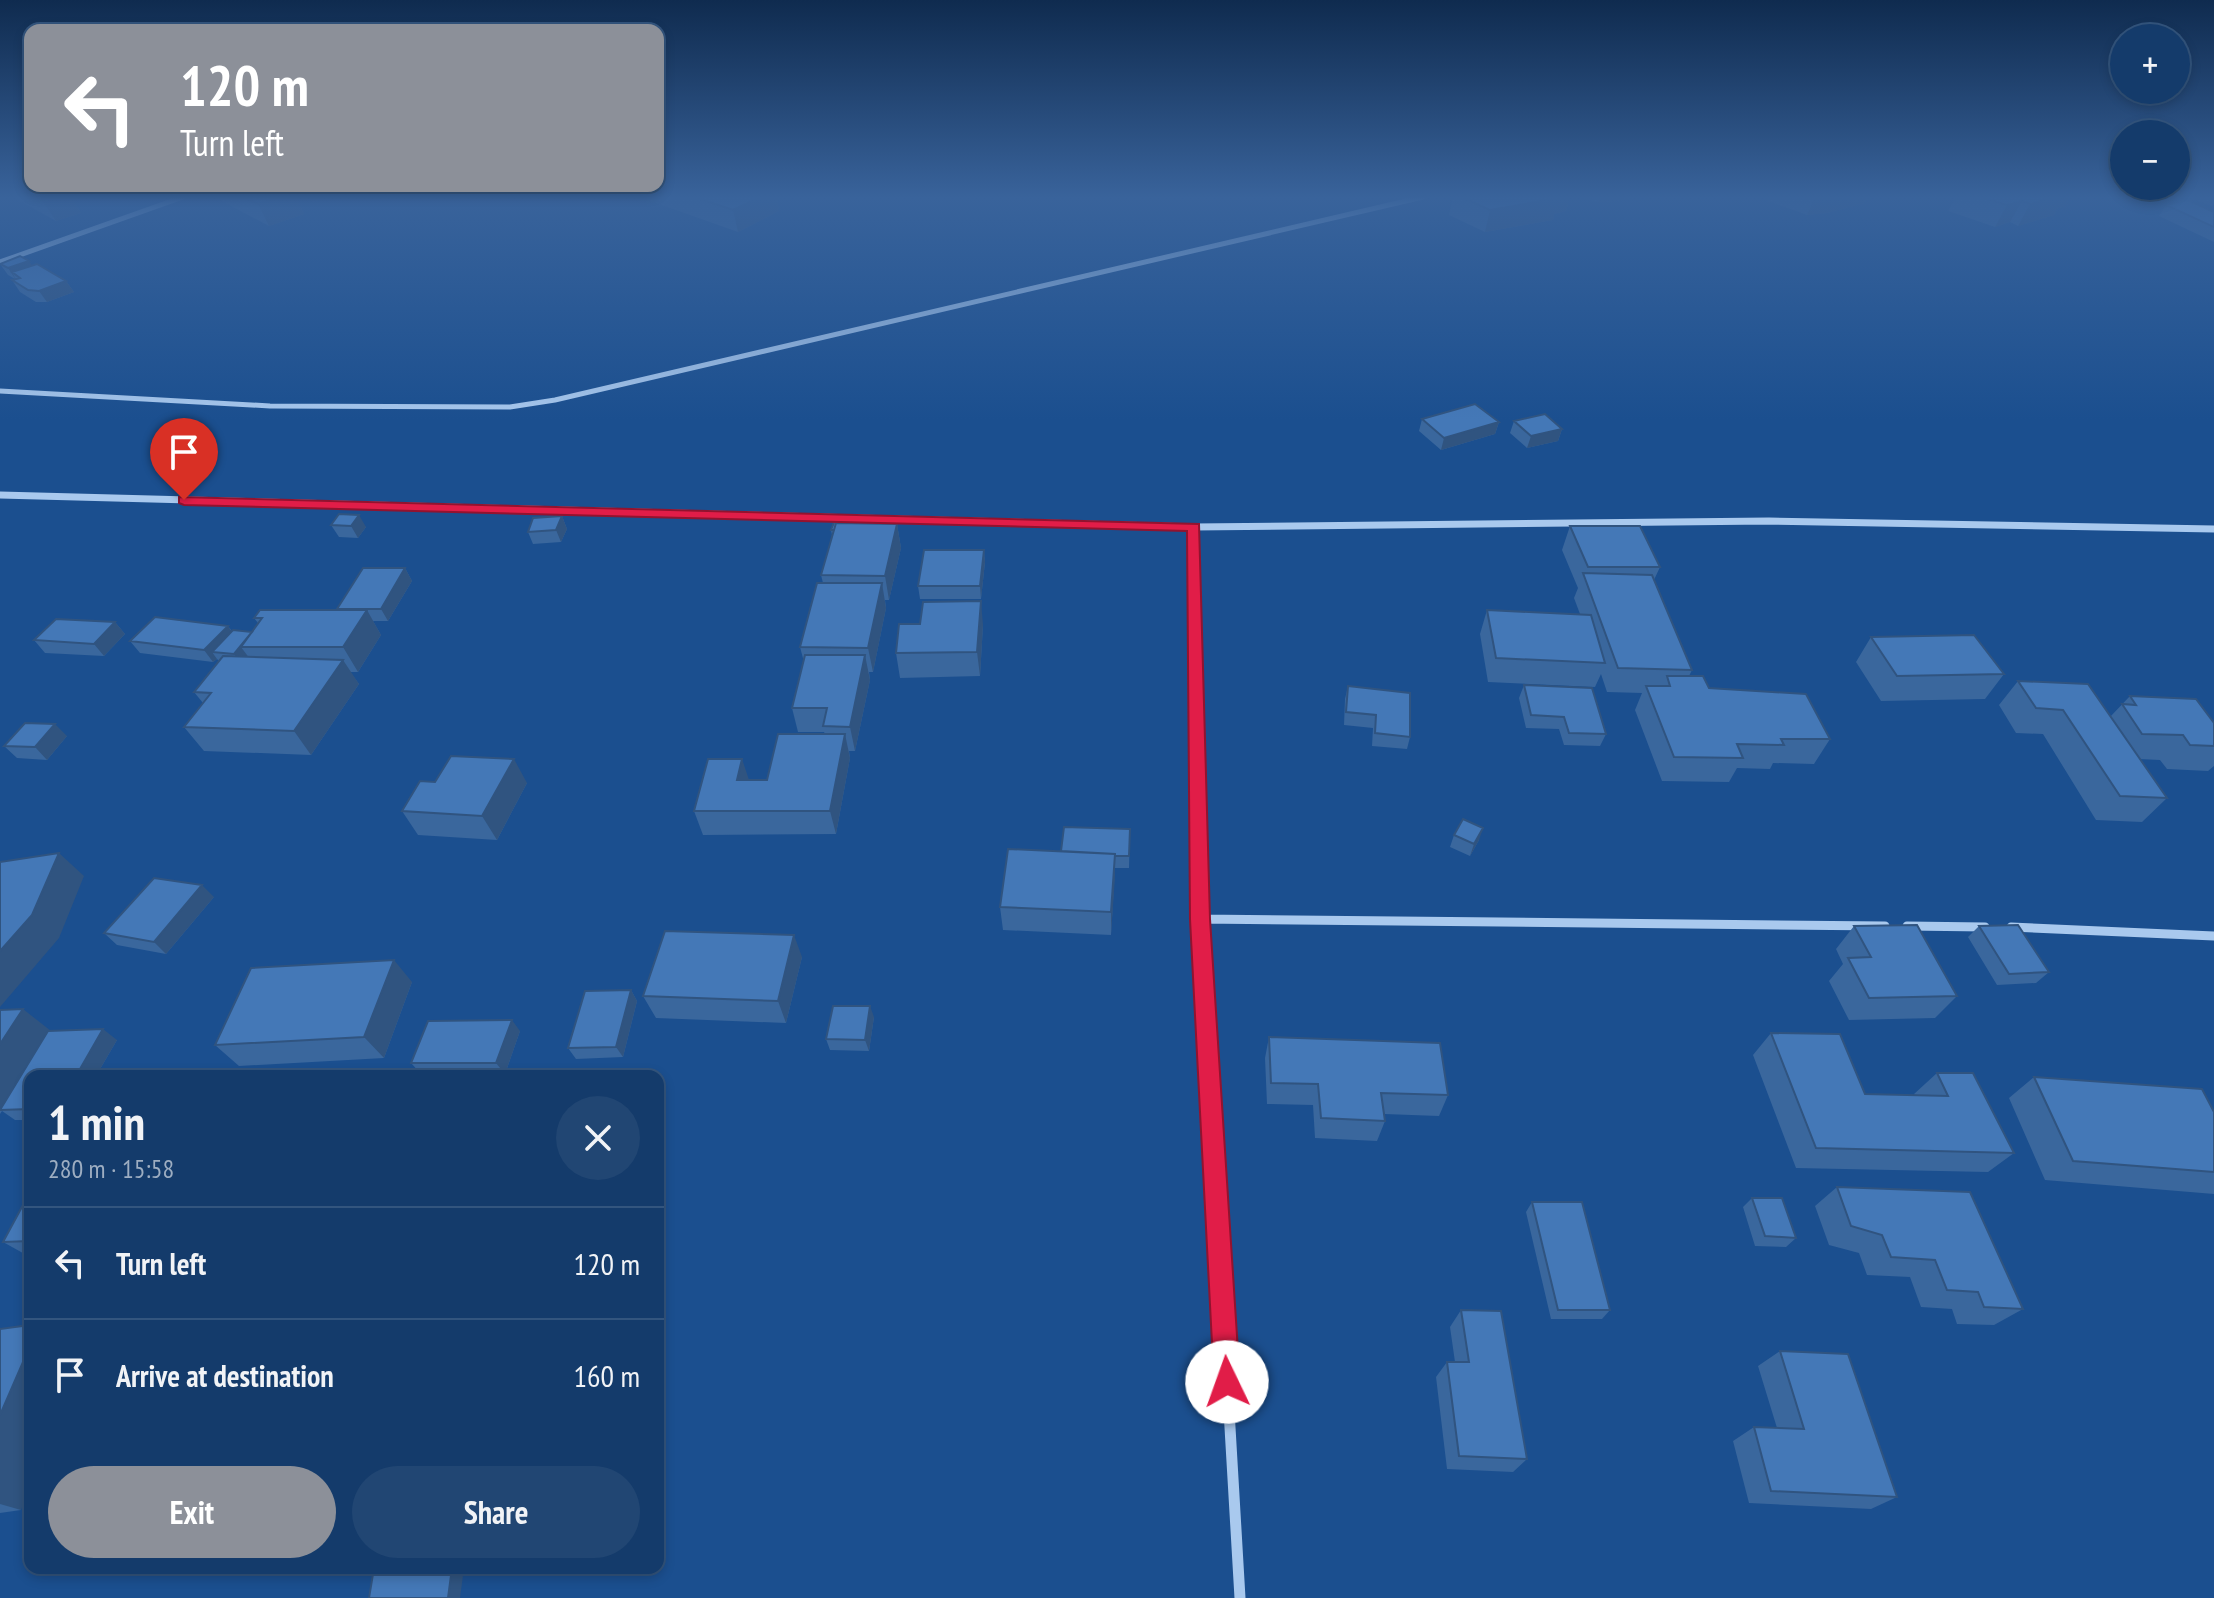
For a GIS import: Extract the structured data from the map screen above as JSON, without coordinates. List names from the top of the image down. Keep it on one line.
{"page":{"map_buttons":["+","−"],"turn":["120 m","Turn left"],"heading":["1 min","280 m · 15:58"],"list":[{"name":"Turn left","value":"120 m"},{"name":"Arrive at destination","value":"160 m"}],"buttons":["Exit","Share"]}}
